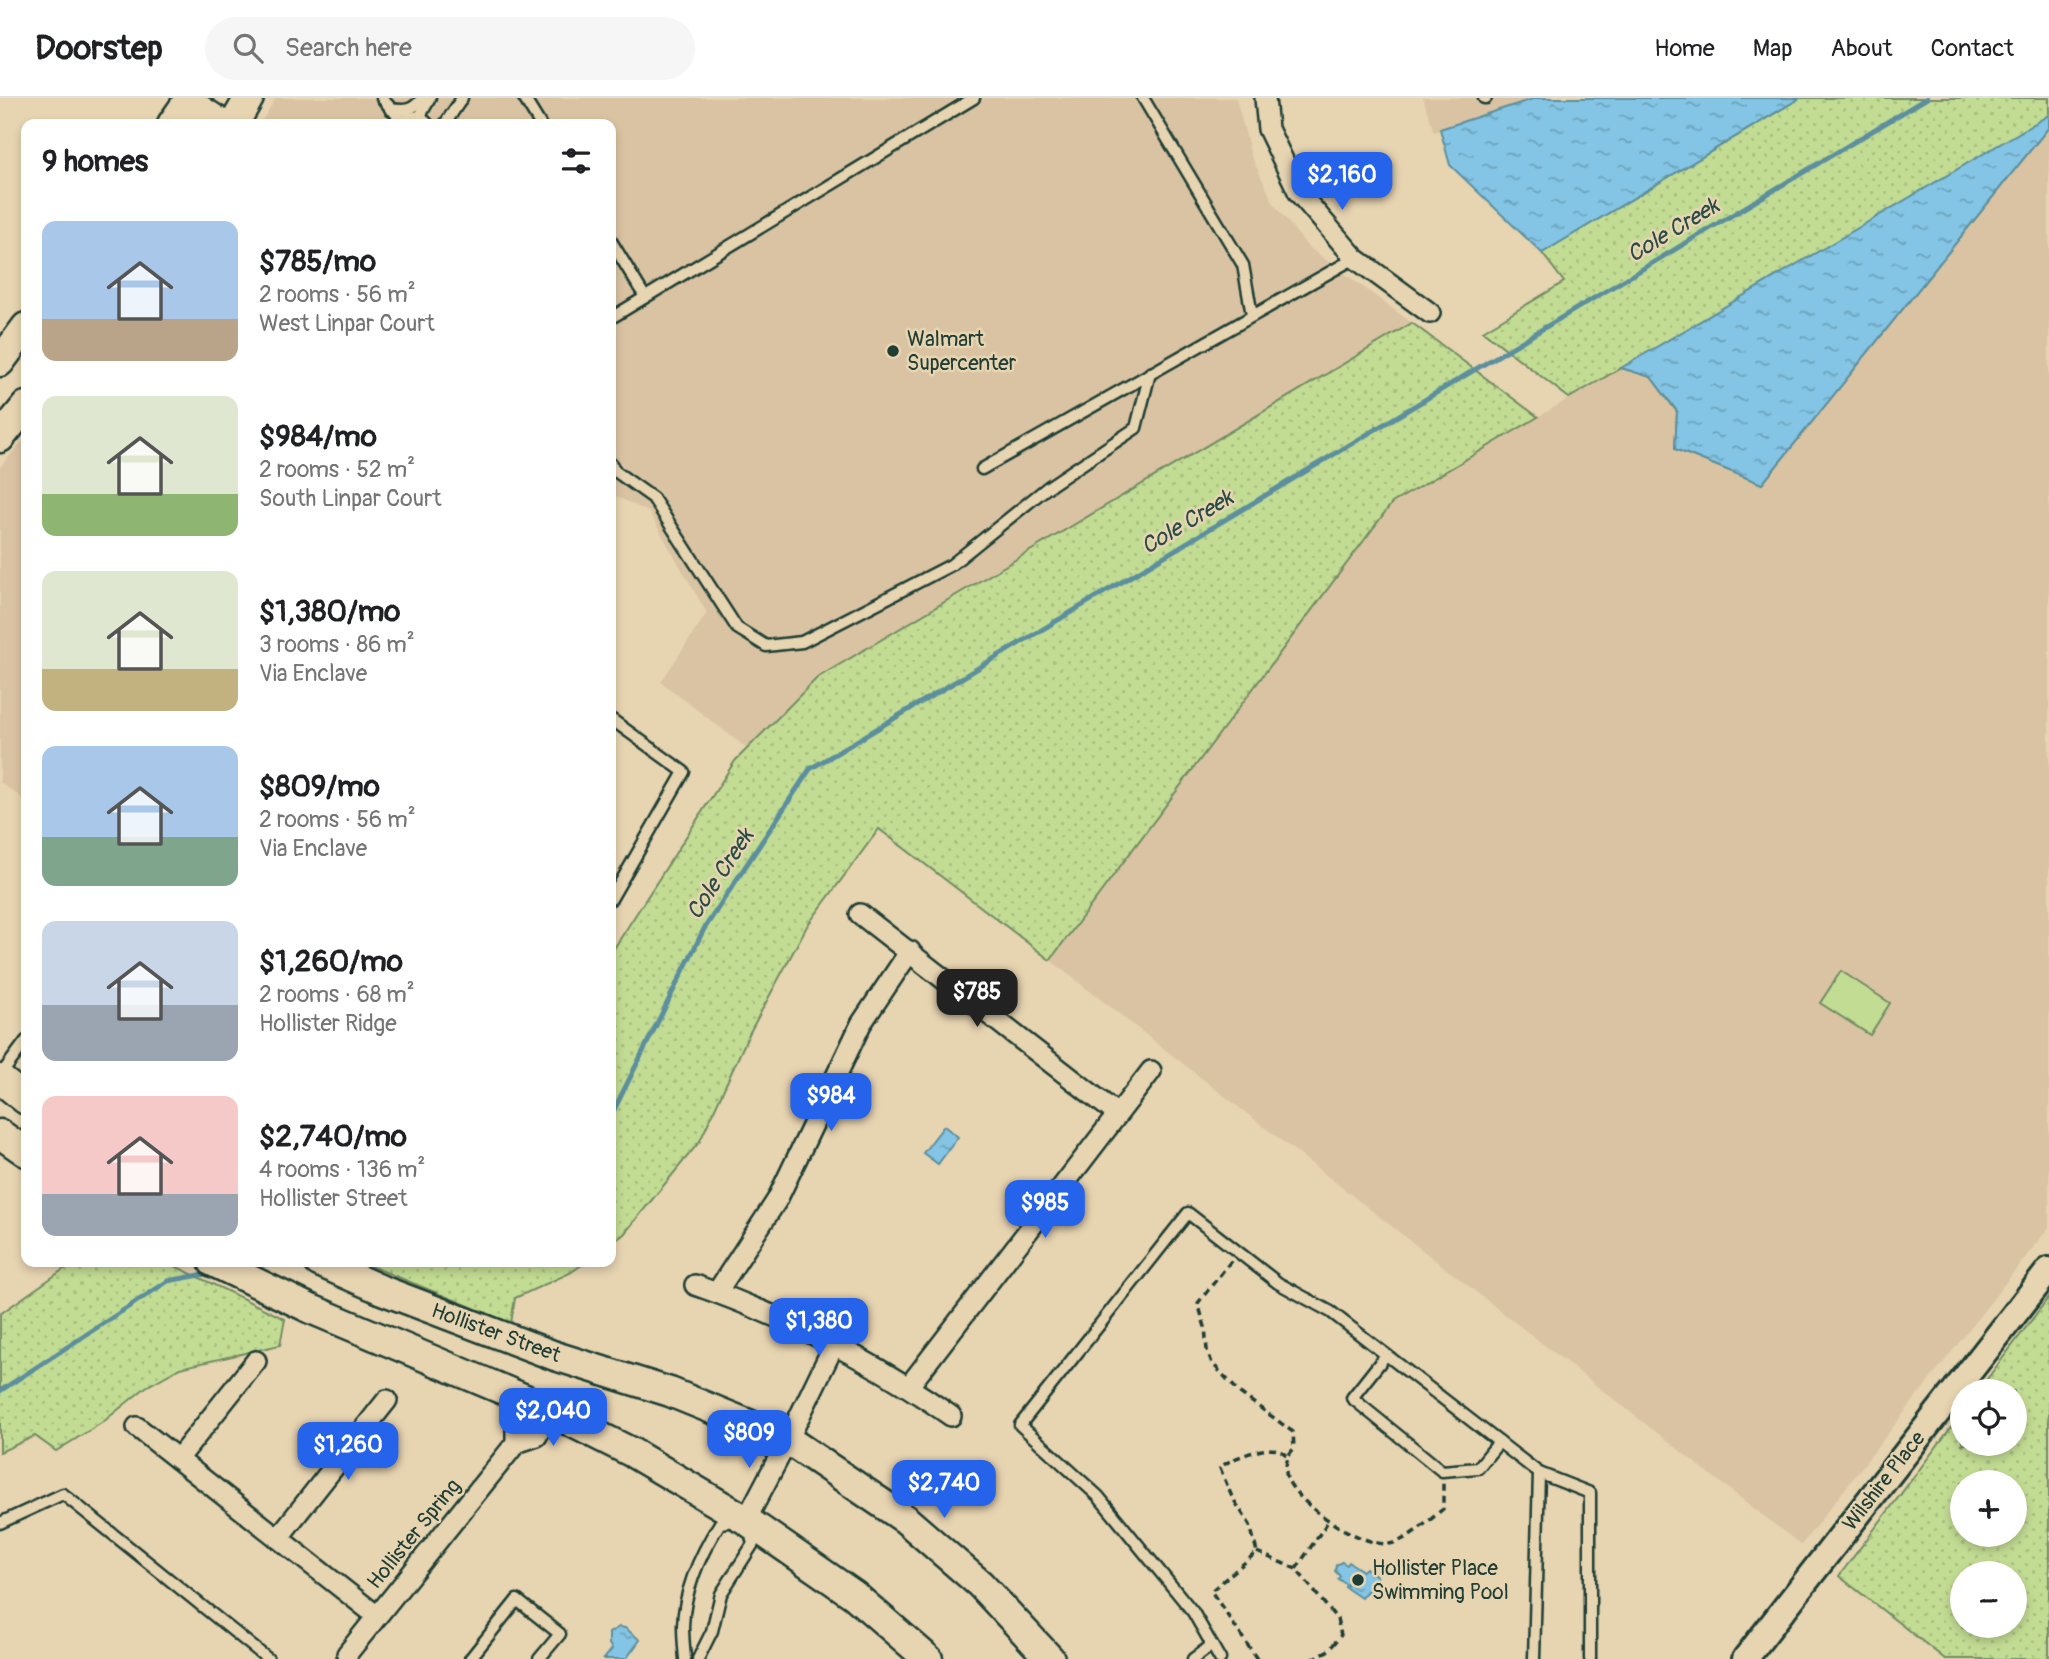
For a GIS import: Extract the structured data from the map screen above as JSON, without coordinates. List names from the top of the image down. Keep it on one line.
{"streets":{"main road":["Hollister Street"],"street":["Wilshire Place","Hollister Spring"]},"water":["Cole Creek"],"places":["Walmart Supercenter","Hollister Place Swimming Pool"],"page":{"header":"Doorstep","search":"Search here","nav":["Home","Map","About","Contact"],"heading":"9 homes","price":["$2,160","$785","$984","$985","$1,380","$2,040","$809","$1,260","$2,740"],"list":[{"name":"$785/mo","note":"2 rooms · 56 m² · West Linpar Court"},{"name":"$984/mo","note":"2 rooms · 52 m² · South Linpar Court"},{"name":"$1,380/mo","note":"3 rooms · 86 m² · Via Enclave"},{"name":"$809/mo","note":"2 rooms · 56 m² · Via Enclave"},{"name":"$1,260/mo","note":"2 rooms · 68 m² · Hollister Ridge"},{"name":"$2,740/mo","note":"4 rooms · 136 m² · Hollister Street"}],"map_buttons":["+","−"]}}
